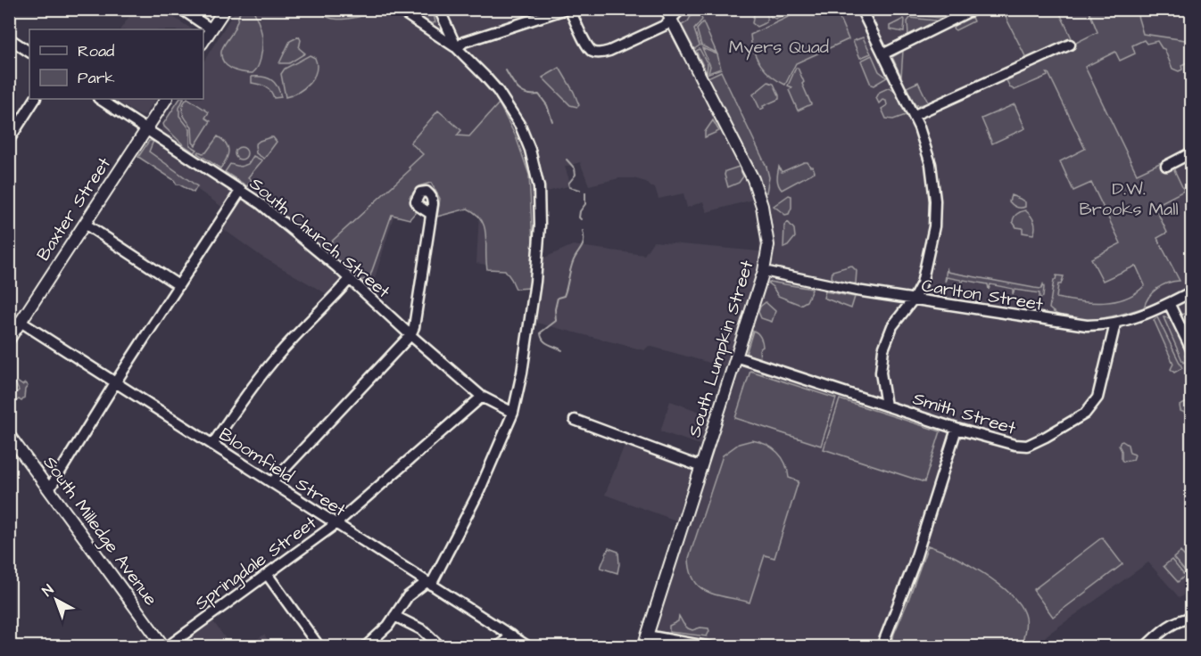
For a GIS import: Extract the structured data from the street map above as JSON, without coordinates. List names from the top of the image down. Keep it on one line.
{"streets":{"main road":["Baxter Street","South Lumpkin Street","South Milledge Avenue"],"street":["South Church Street","Carlton Street","Smith Street","Bloomfield Street","Springdale Street"]},"crossings":[["Baxter Street","South Church Street"],["Baxter Street","Bloomfield Street"],["South Church Street","Springdale Street"],["Carlton Street","South Lumpkin Street"],["Carlton Street","Smith Street"],["South Lumpkin Street","Smith Street"],["Bloomfield Street","Springdale Street"],["South Milledge Avenue","Springdale Street"]],"parks":["Myers Quad","D.W. Brooks Mall"],"legend":["Road","Park"],"north":"top left"}
